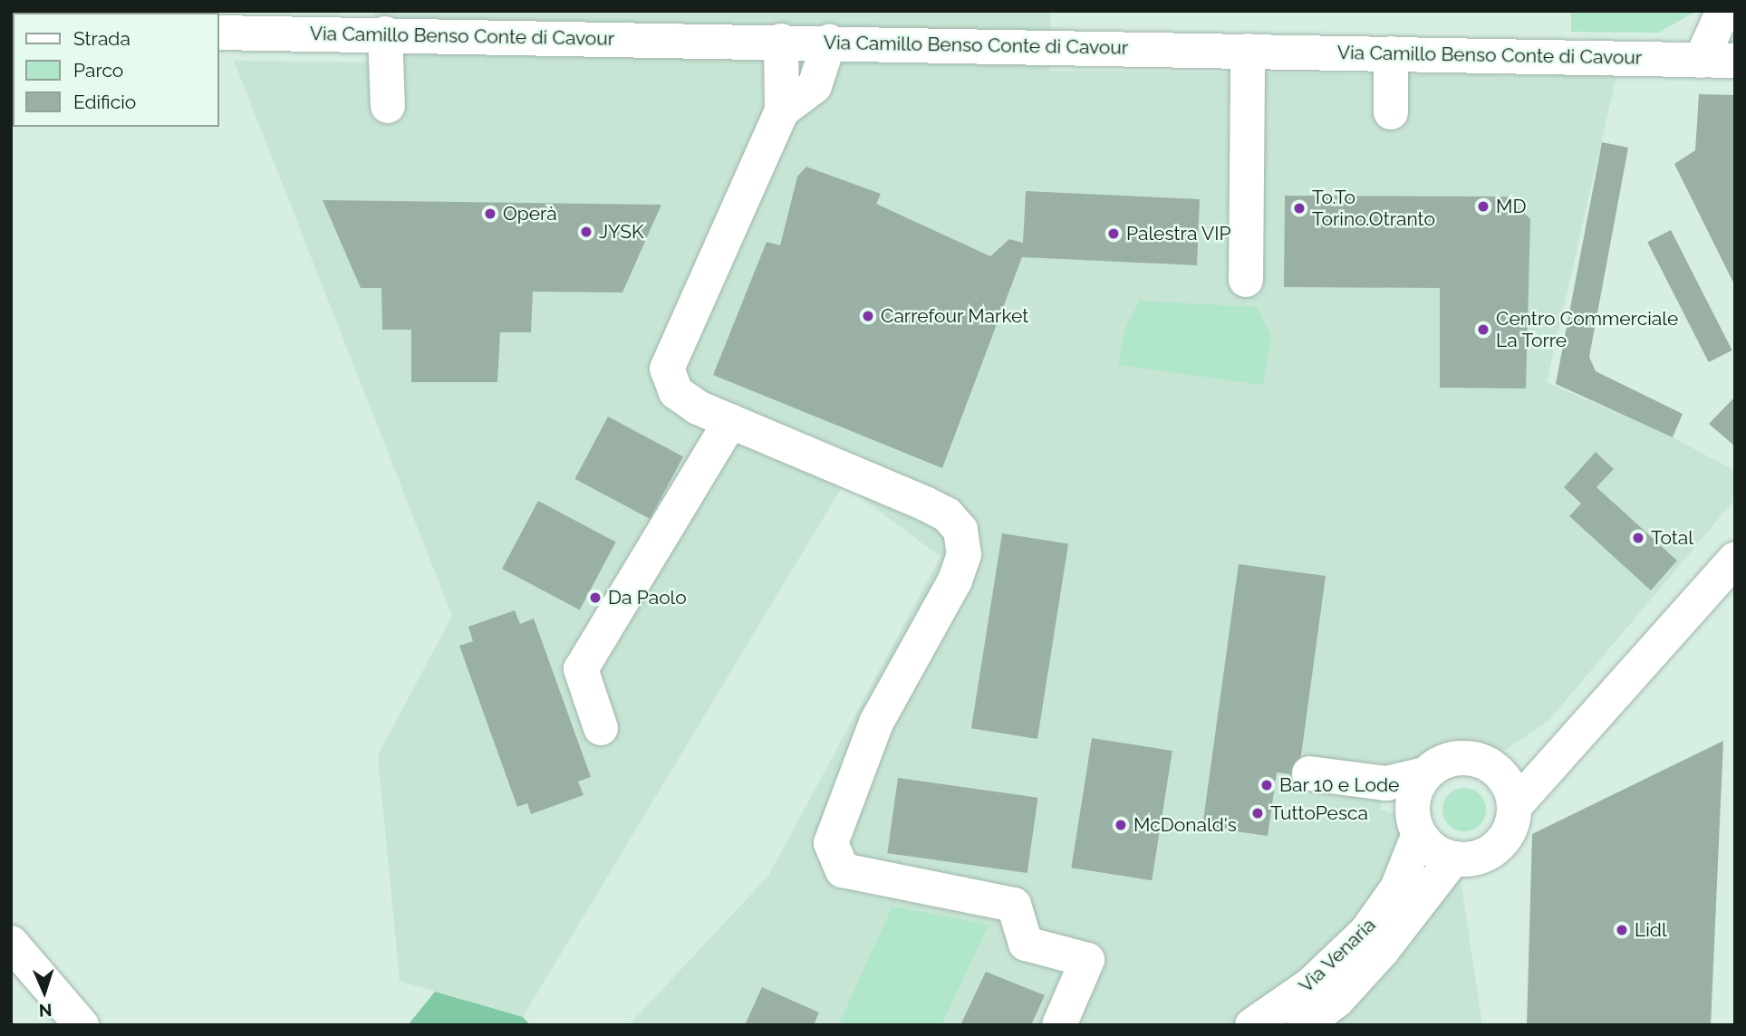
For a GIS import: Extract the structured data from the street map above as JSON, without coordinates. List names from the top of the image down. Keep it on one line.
{"streets":{"street":["Via Camillo Benso Conte di Cavour","Via Venaria"]},"places":["MD","To.To Torino.Otranto","Operà","JYSK","Palestra VIP","Carrefour Market","Centro Commerciale La Torre","Total","Da Paolo","Bar 10 e Lode","TuttoPesca","McDonald's","Lidl"],"legend":["Strada","Parco","Edificio"],"north":"bottom"}
